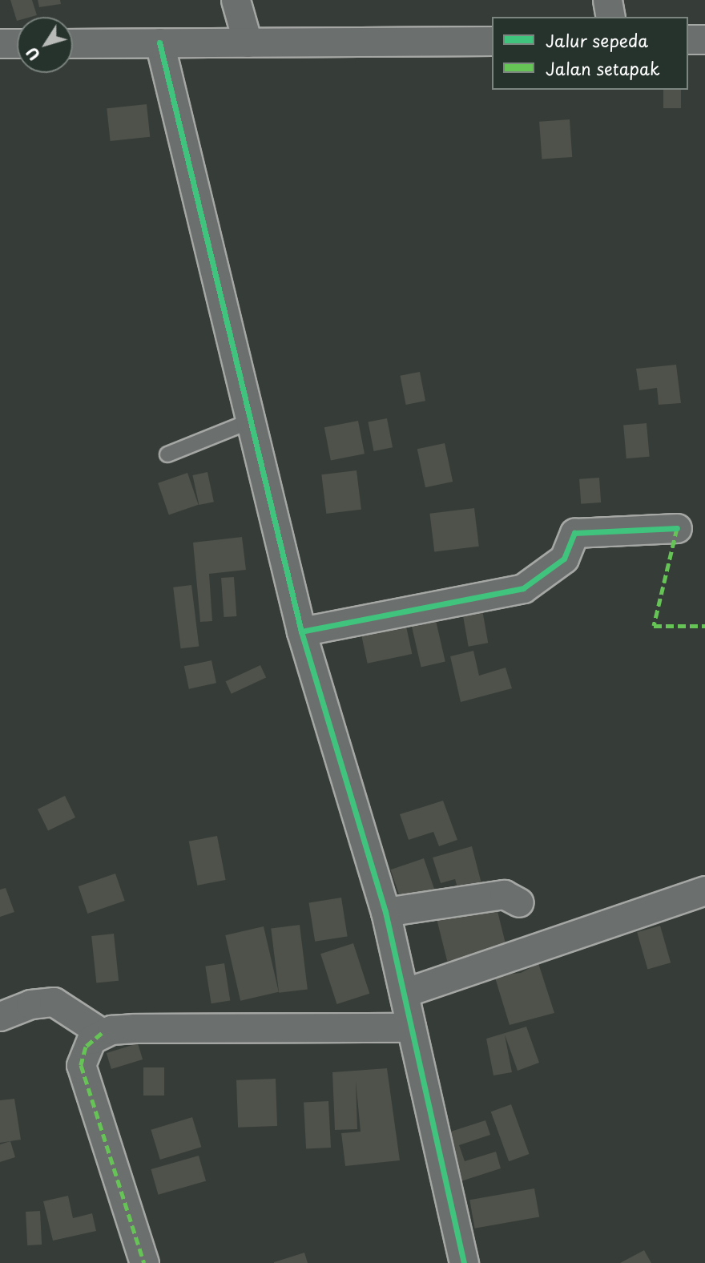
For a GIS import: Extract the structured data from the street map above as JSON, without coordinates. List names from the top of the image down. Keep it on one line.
{"legend":["Jalur sepeda","Jalan setapak"],"north":"bottom left"}
